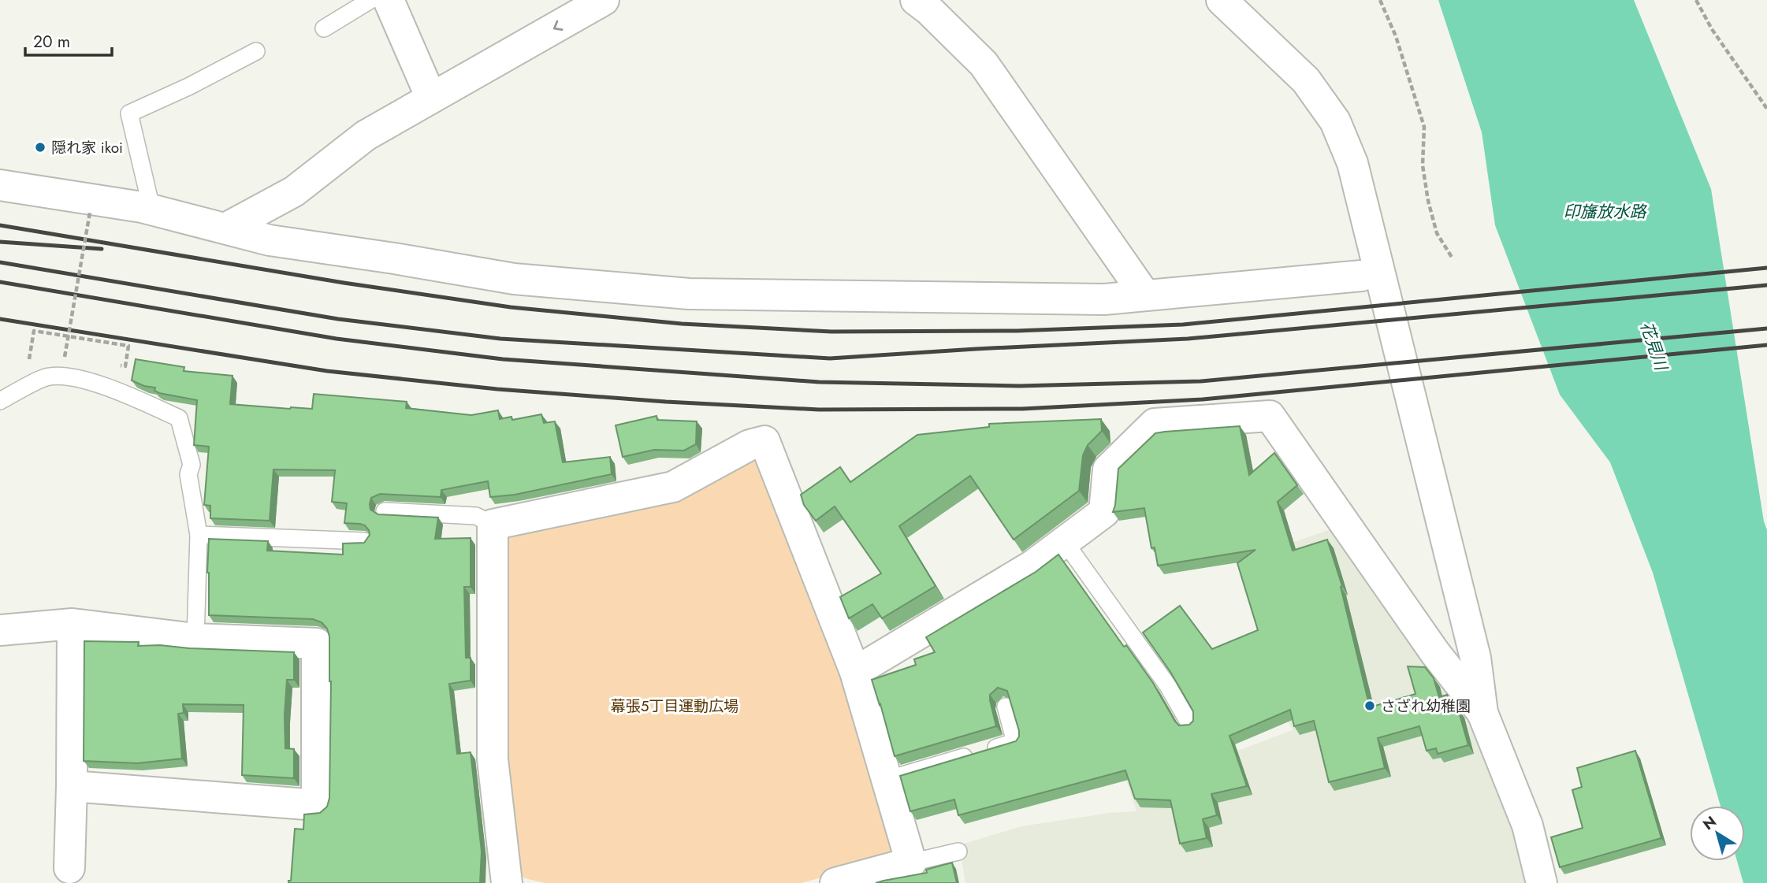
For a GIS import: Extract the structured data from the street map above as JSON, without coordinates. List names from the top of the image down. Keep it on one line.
{"water":["印旛放水路","花見川"],"parks":["幕張5丁目運動広場"],"places":["隠れ家 ikoi","さざれ幼稚園"],"scale_bar":"20 m","north":"top left"}
